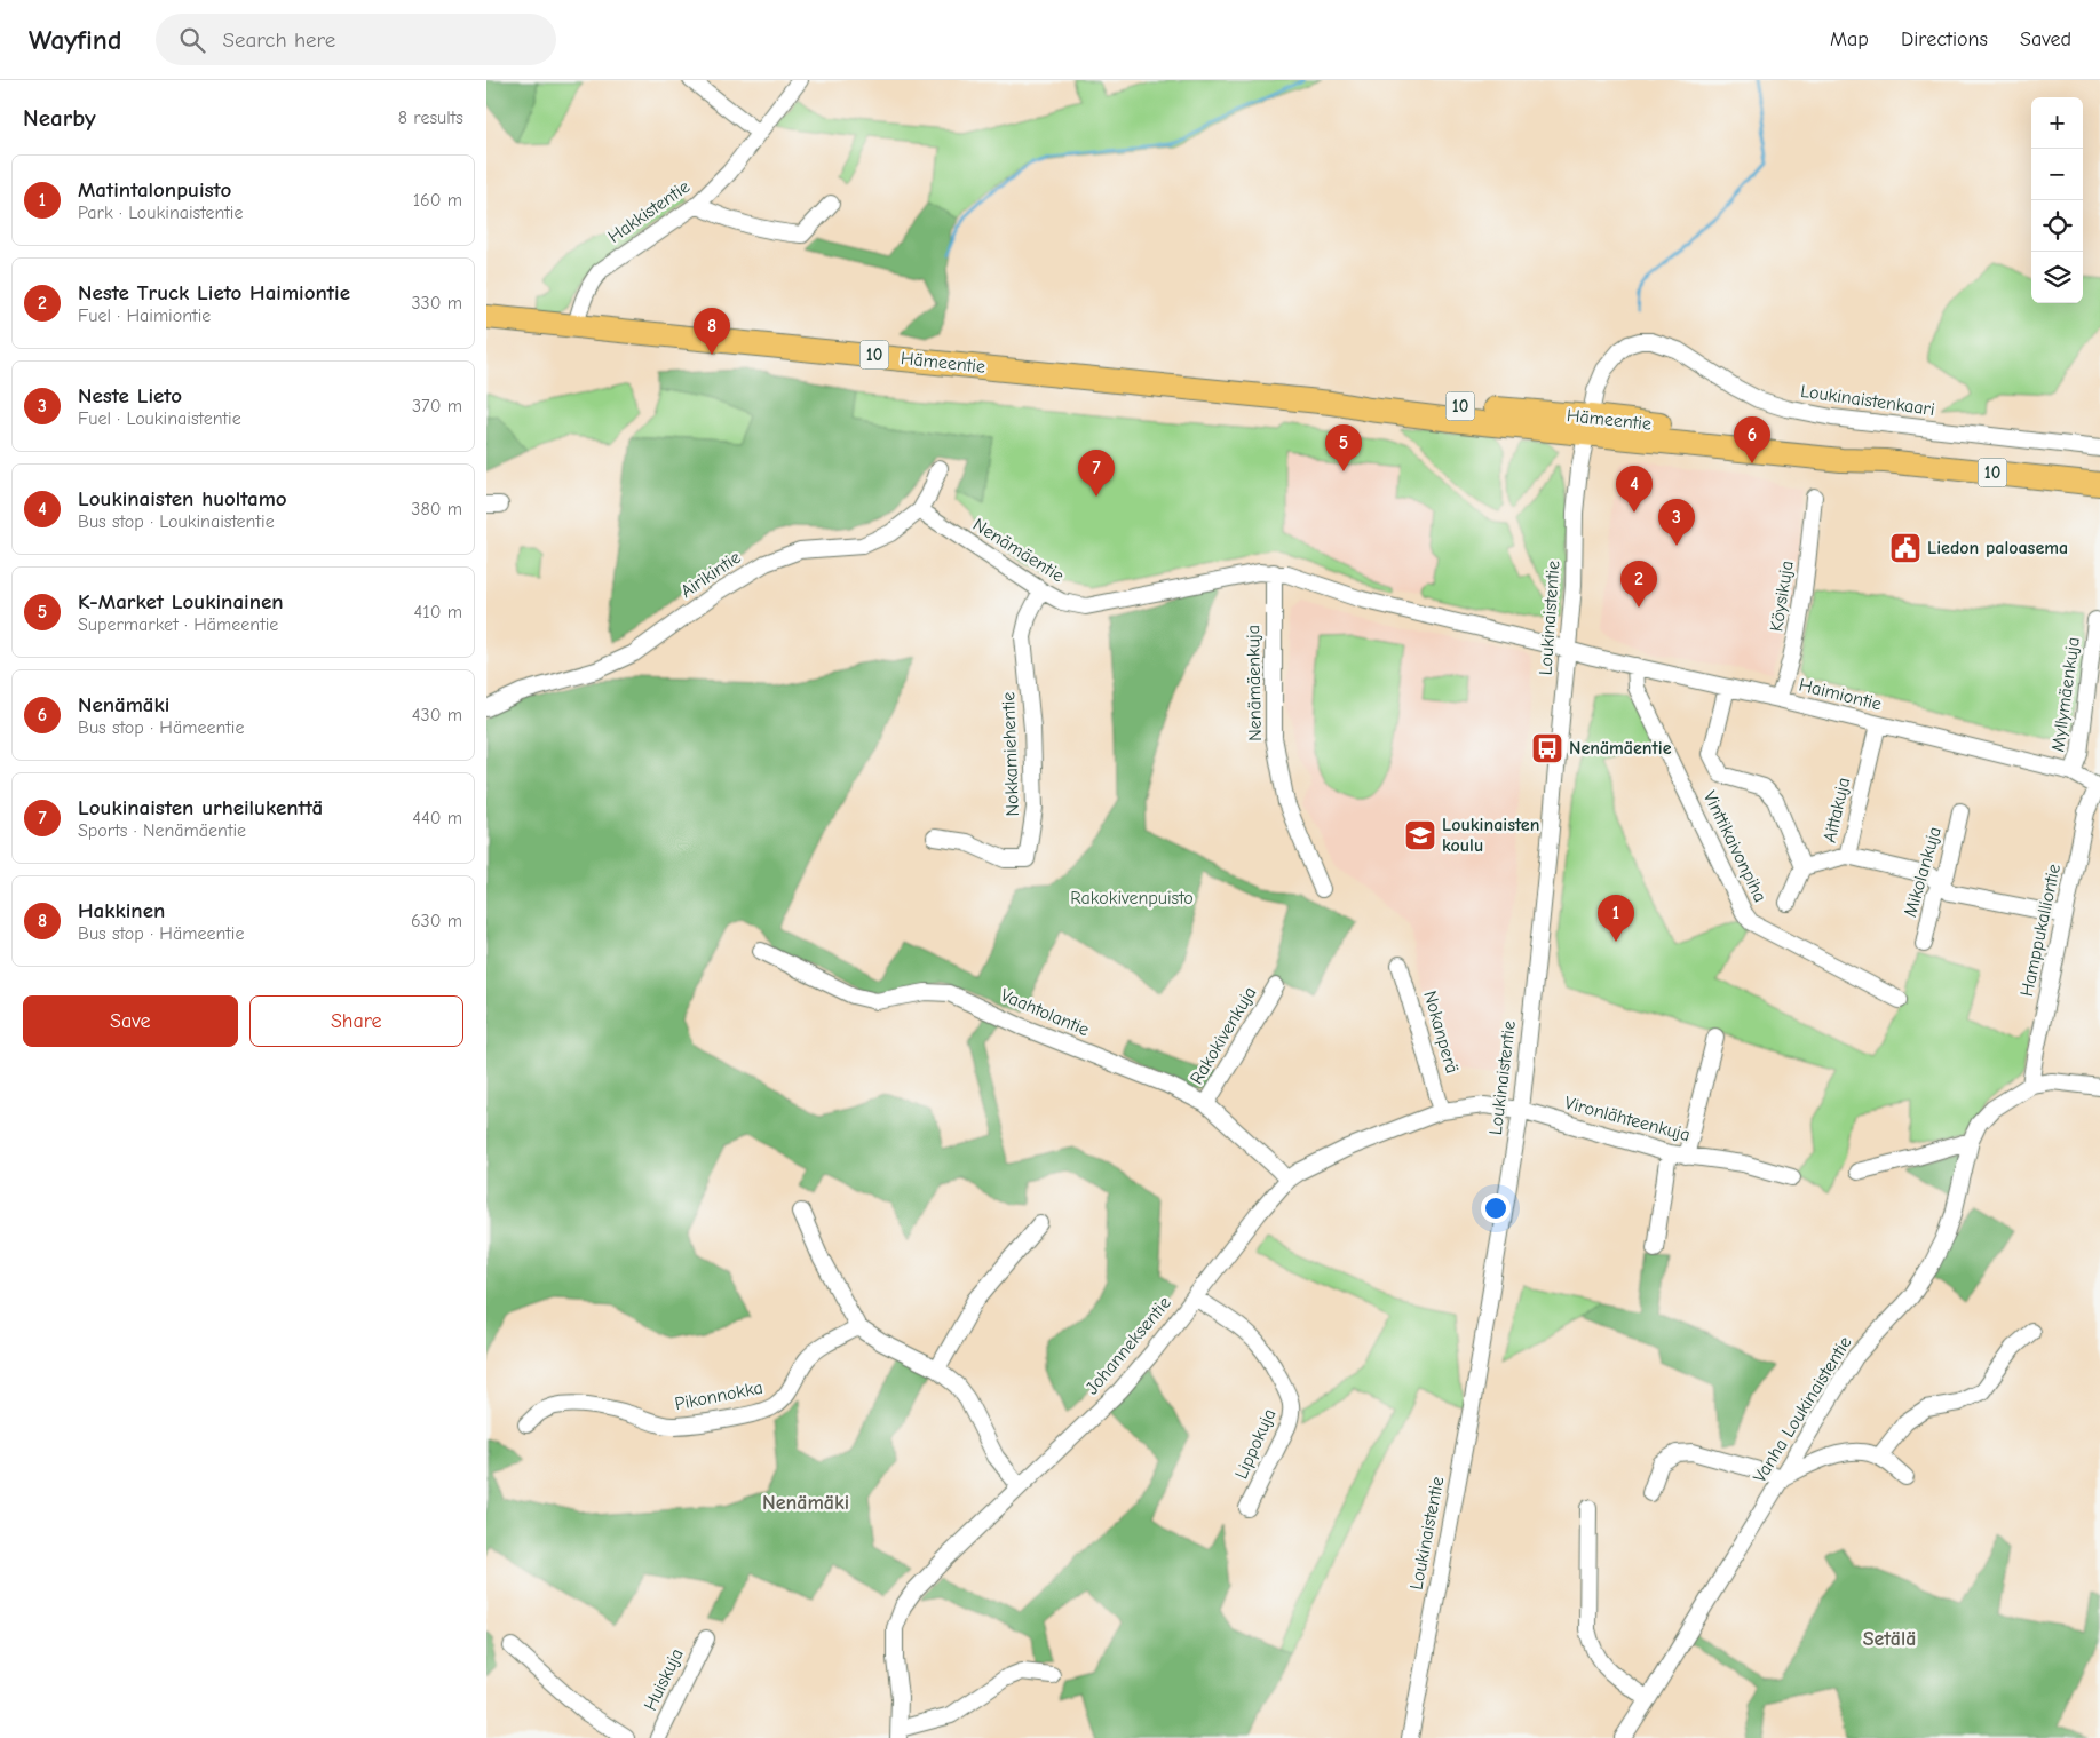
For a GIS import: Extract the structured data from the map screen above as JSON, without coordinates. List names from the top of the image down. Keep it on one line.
{"streets":{"highway":["10","Hämeentie"],"street":["Hakkistentie","Loukinaistenkaari","Nenämäentie","Airikintie","Köysikuja","Loukinaistentie","Nenämäenkuja","Haimiontie","Myllymäenkuja","Nokkamiehentie","Aittakuja","Vinttikaivonpiha","Mikolankuja","Hamppukalliontie","Vaahtolantie","Nokanperä","Rakokivenkuja","Vironlähteenkuja","Johanneksentie","Pikonnokka","Vanha Loukinaistentie","Lippokuja","Huiskuja"]},"crossings":[["Hakkistentie","Hämeentie"],["Hämeentie","Loukinaistenkaari"],["Hämeentie","Loukinaistentie"],["Loukinaistenkaari","Loukinaistentie"],["Nenämäentie","Airikintie"],["Nenämäentie","Loukinaistentie"],["Nenämäentie","Nenämäenkuja"],["Nenämäentie","Haimiontie"],["Nenämäentie","Nokkamiehentie"],["Köysikuja","Haimiontie"],["Loukinaistentie","Haimiontie"],["Loukinaistentie","Vironlähteenkuja"],["Loukinaistentie","Johanneksentie"],["Haimiontie","Myllymäenkuja"],["Haimiontie","Aittakuja"],["Haimiontie","Vinttikaivonpiha"],["Haimiontie","Hamppukalliontie"],["Hamppukalliontie","Vanha Loukinaistentie"],["Vaahtolantie","Rakokivenkuja"],["Vaahtolantie","Johanneksentie"],["Nokanperä","Johanneksentie"],["Vironlähteenkuja","Johanneksentie"],["Johanneksentie","Lippokuja"]],"districts":["Nenämäki","Setälä"],"parks":["Rakokivenpuisto"],"places":{"public building":["Liedon paloasema"],"bus stop":["Nenämäentie"],"school or university":["Loukinaisten koulu"]},"page":{"header":"Wayfind","search":"Search here","nav":["Map","Directions","Saved"],"heading":["Nearby","8 results"],"map_buttons":["+","−"],"list":[{"mark":"1","name":"Matintalonpuisto","note":"Park · Loukinaistentie","value":"160 m"},{"mark":"2","name":"Neste Truck Lieto Haimiontie","note":"Fuel · Haimiontie","value":"330 m"},{"mark":"3","name":"Neste Lieto","note":"Fuel · Loukinaistentie","value":"370 m"},{"mark":"4","name":"Loukinaisten huoltamo","note":"Bus stop · Loukinaistentie","value":"380 m"},{"mark":"5","name":"K-Market Loukinainen","note":"Supermarket · Hämeentie","value":"410 m"},{"mark":"6","name":"Nenämäki","note":"Bus stop · Hämeentie","value":"430 m"},{"mark":"7","name":"Loukinaisten urheilukenttä","note":"Sports · Nenämäentie","value":"440 m"},{"mark":"8","name":"Hakkinen","note":"Bus stop · Hämeentie","value":"630 m"}],"pins":["8","6","5","7","4","3","2","1"],"buttons":["Save","Share"]}}
